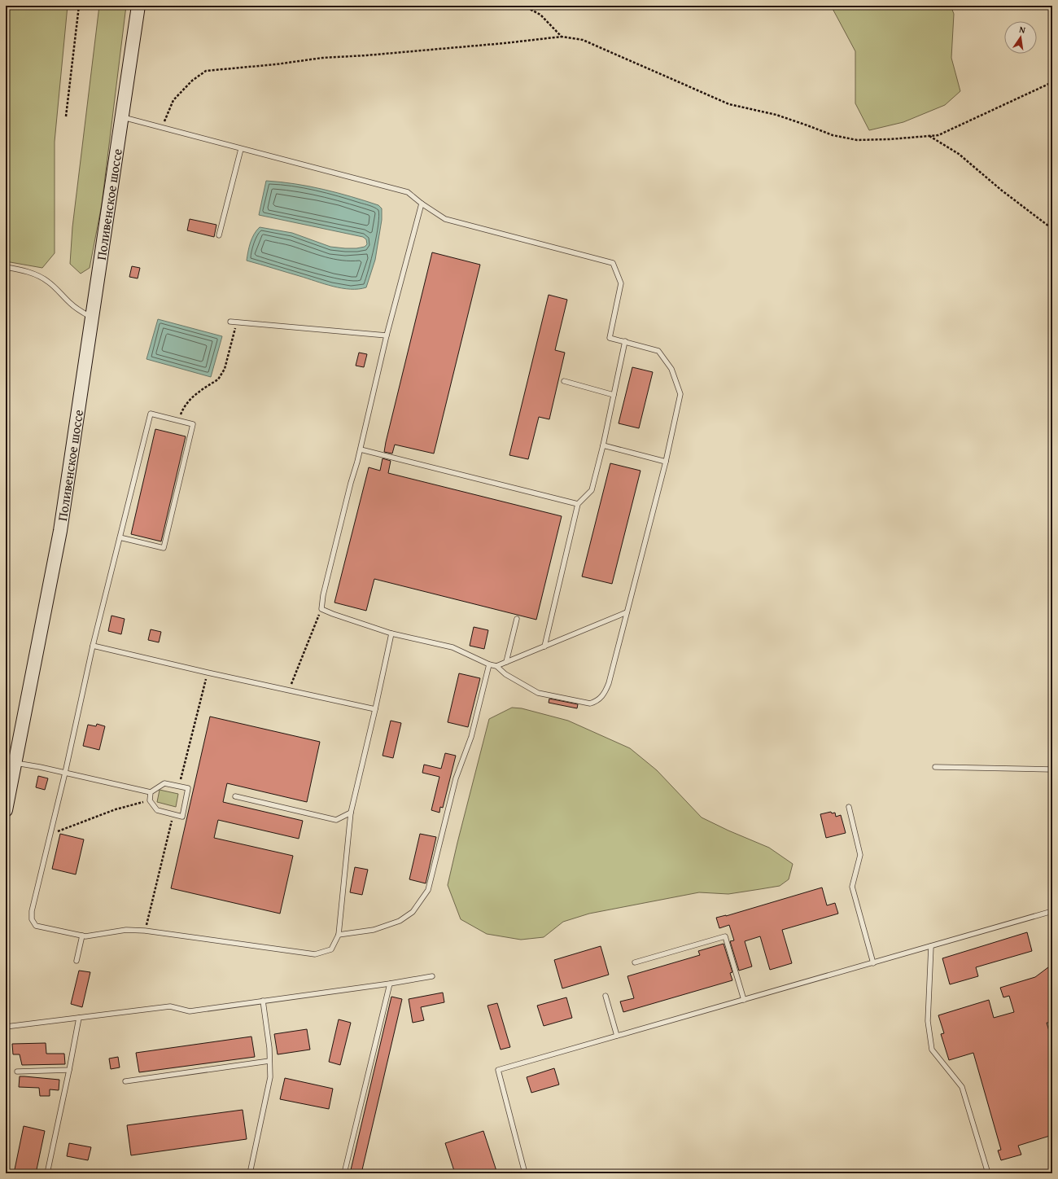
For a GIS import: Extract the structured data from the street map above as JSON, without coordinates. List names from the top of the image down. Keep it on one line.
{"streets":{"street":["Поливенское шоссе"]},"north":"top"}
